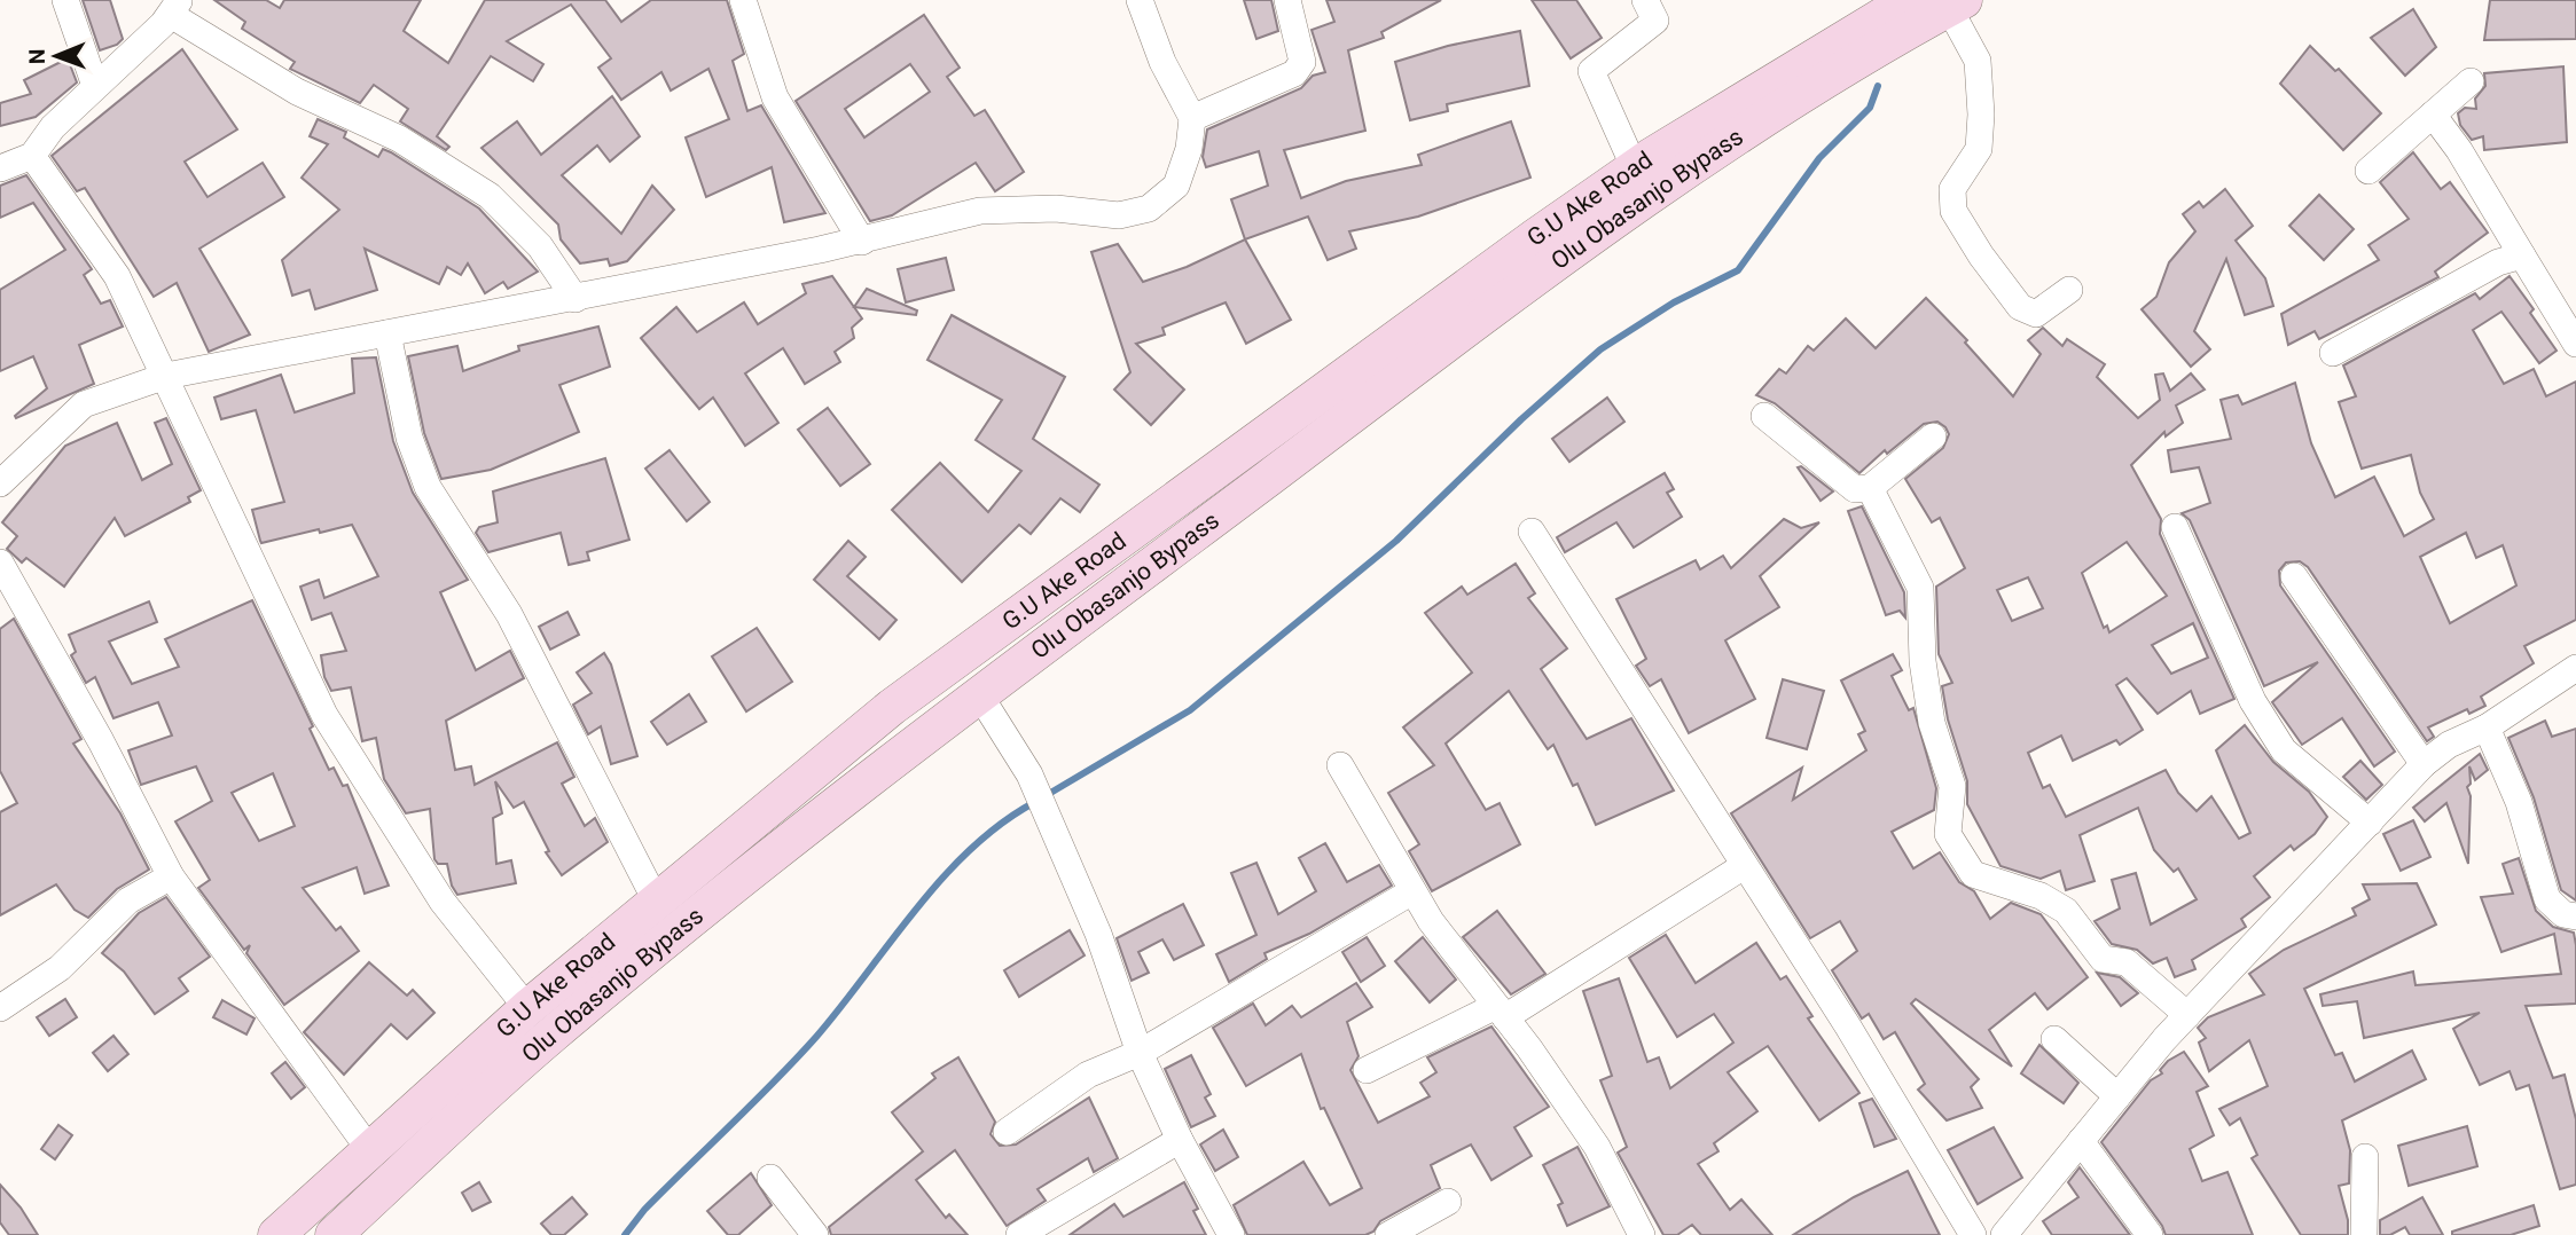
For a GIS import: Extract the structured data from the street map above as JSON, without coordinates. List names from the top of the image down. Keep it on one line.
{"streets":{"main road":["Olu Obasanjo Bypass","G.U Ake Road"]},"north":"left"}
